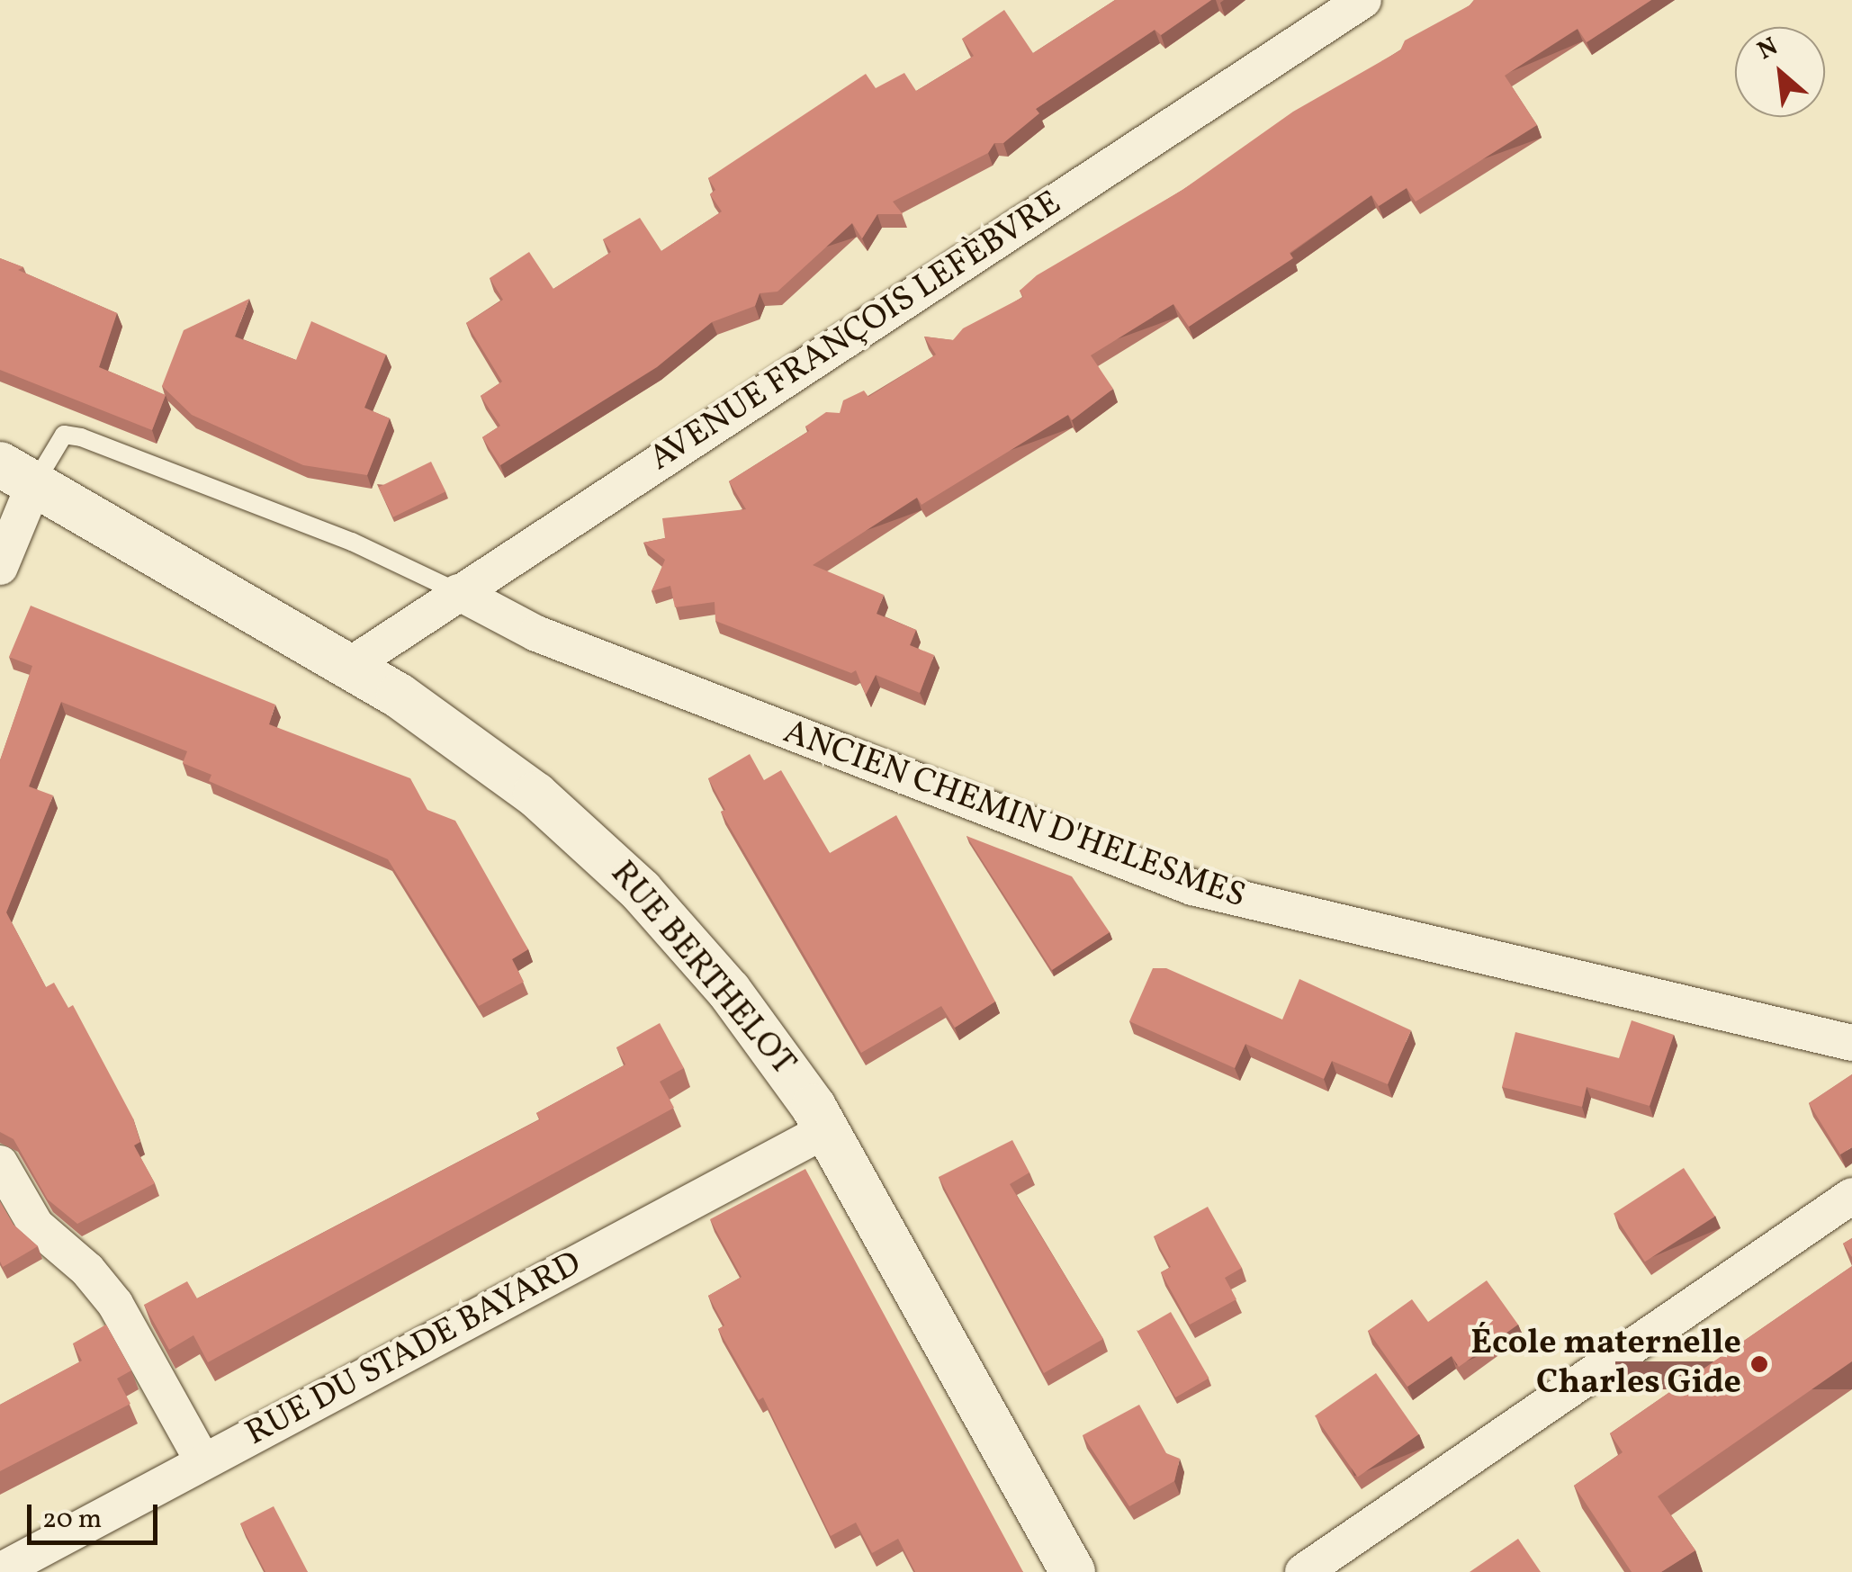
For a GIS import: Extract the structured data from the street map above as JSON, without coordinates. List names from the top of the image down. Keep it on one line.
{"streets":{"street":["AVENUE FRANÇOIS LEFÈBVRE","ANCIEN CHEMIN D'HELESMES","RUE BERTHELOT","RUE DU STADE BAYARD"]},"crossings":[["AVENUE FRANÇOIS LEFÈBVRE","ANCIEN CHEMIN D'HELESMES"],["AVENUE FRANÇOIS LEFÈBVRE","RUE BERTHELOT"],["RUE BERTHELOT","RUE DU STADE BAYARD"]],"places":["École maternelle Charles Gide"],"scale_bar":"20 m","north":"top left"}
